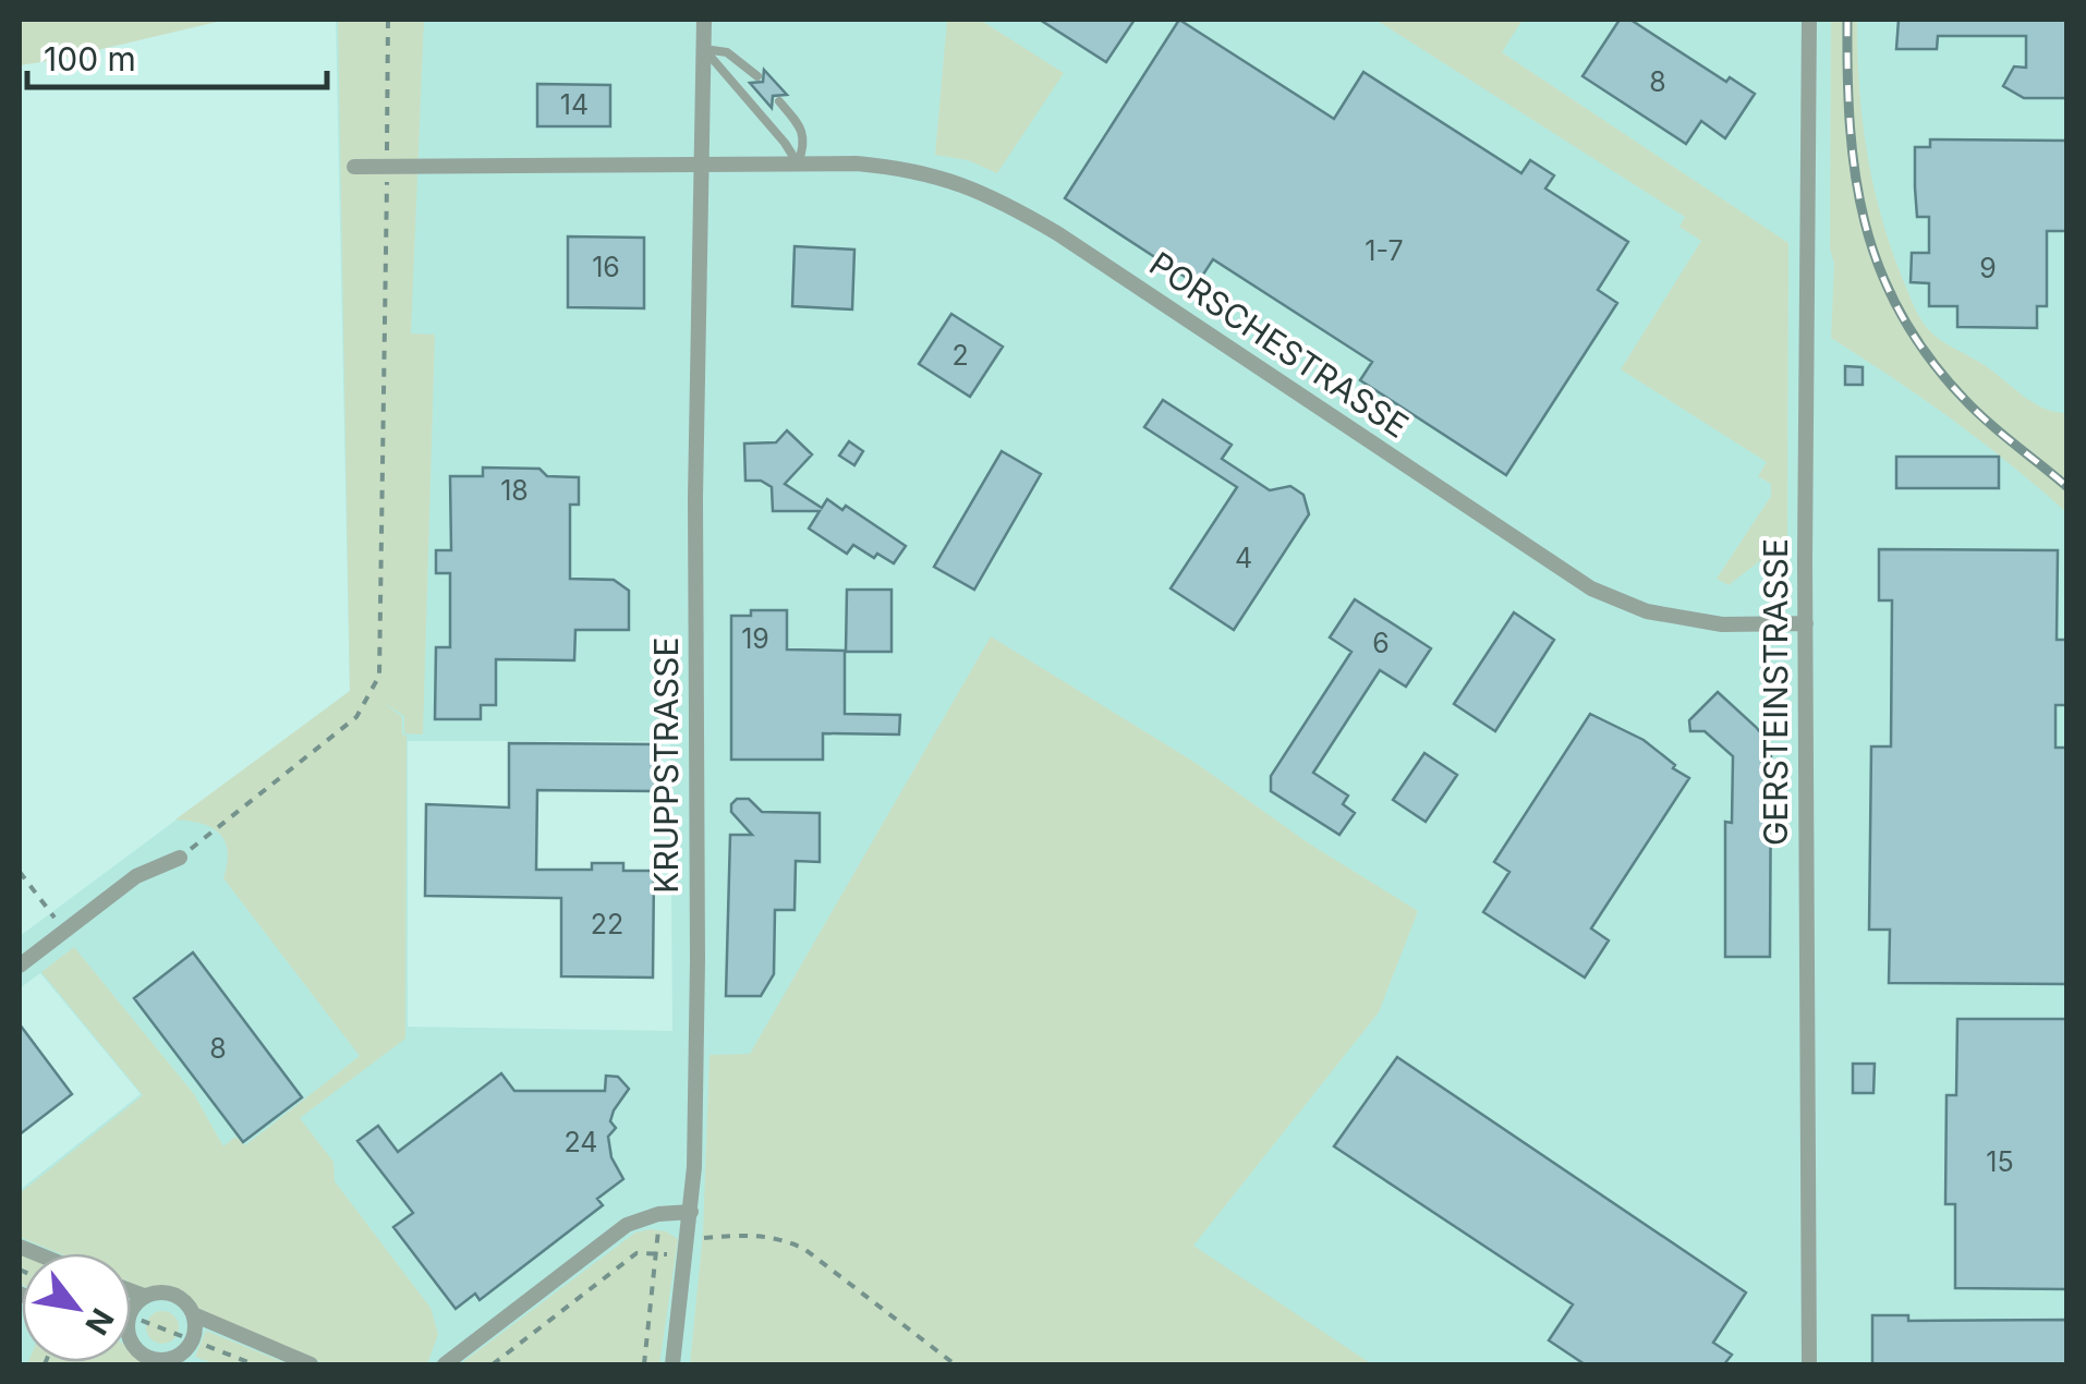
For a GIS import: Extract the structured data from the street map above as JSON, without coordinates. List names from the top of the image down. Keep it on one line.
{"streets":{"street":["PORSCHESTRASSE","GERSTEINSTRASSE","KRUPPSTRASSE"]},"crossings":[["PORSCHESTRASSE","GERSTEINSTRASSE"],["PORSCHESTRASSE","KRUPPSTRASSE"]],"house_numbers":["8","14","1-7","16","9","2","18","4","19","6","22","8","24","15"],"scale_bar":"100 m","north":"bottom right"}
